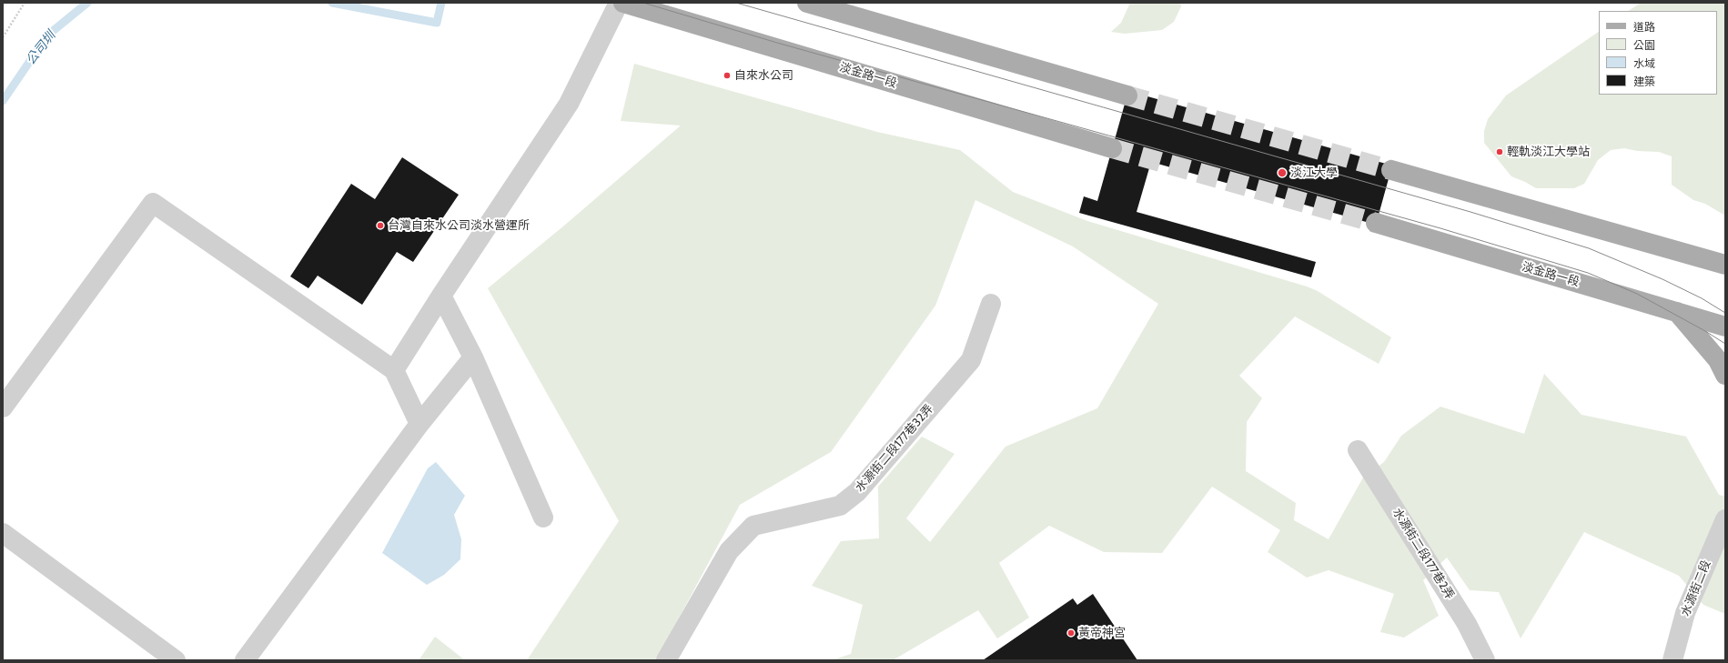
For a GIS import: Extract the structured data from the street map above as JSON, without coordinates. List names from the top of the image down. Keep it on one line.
{"streets":{"main road":["淡金路一段"],"street":["水源街二段177巷32弄","水源街二段177巷2弄","水源街二段"]},"water":["公司圳"],"places":["自來水公司","輕軌淡江大學站","淡江大學","台灣自來水公司淡水營運所","黃帝神宮"],"legend":["道路","公園","水域","建築"]}
